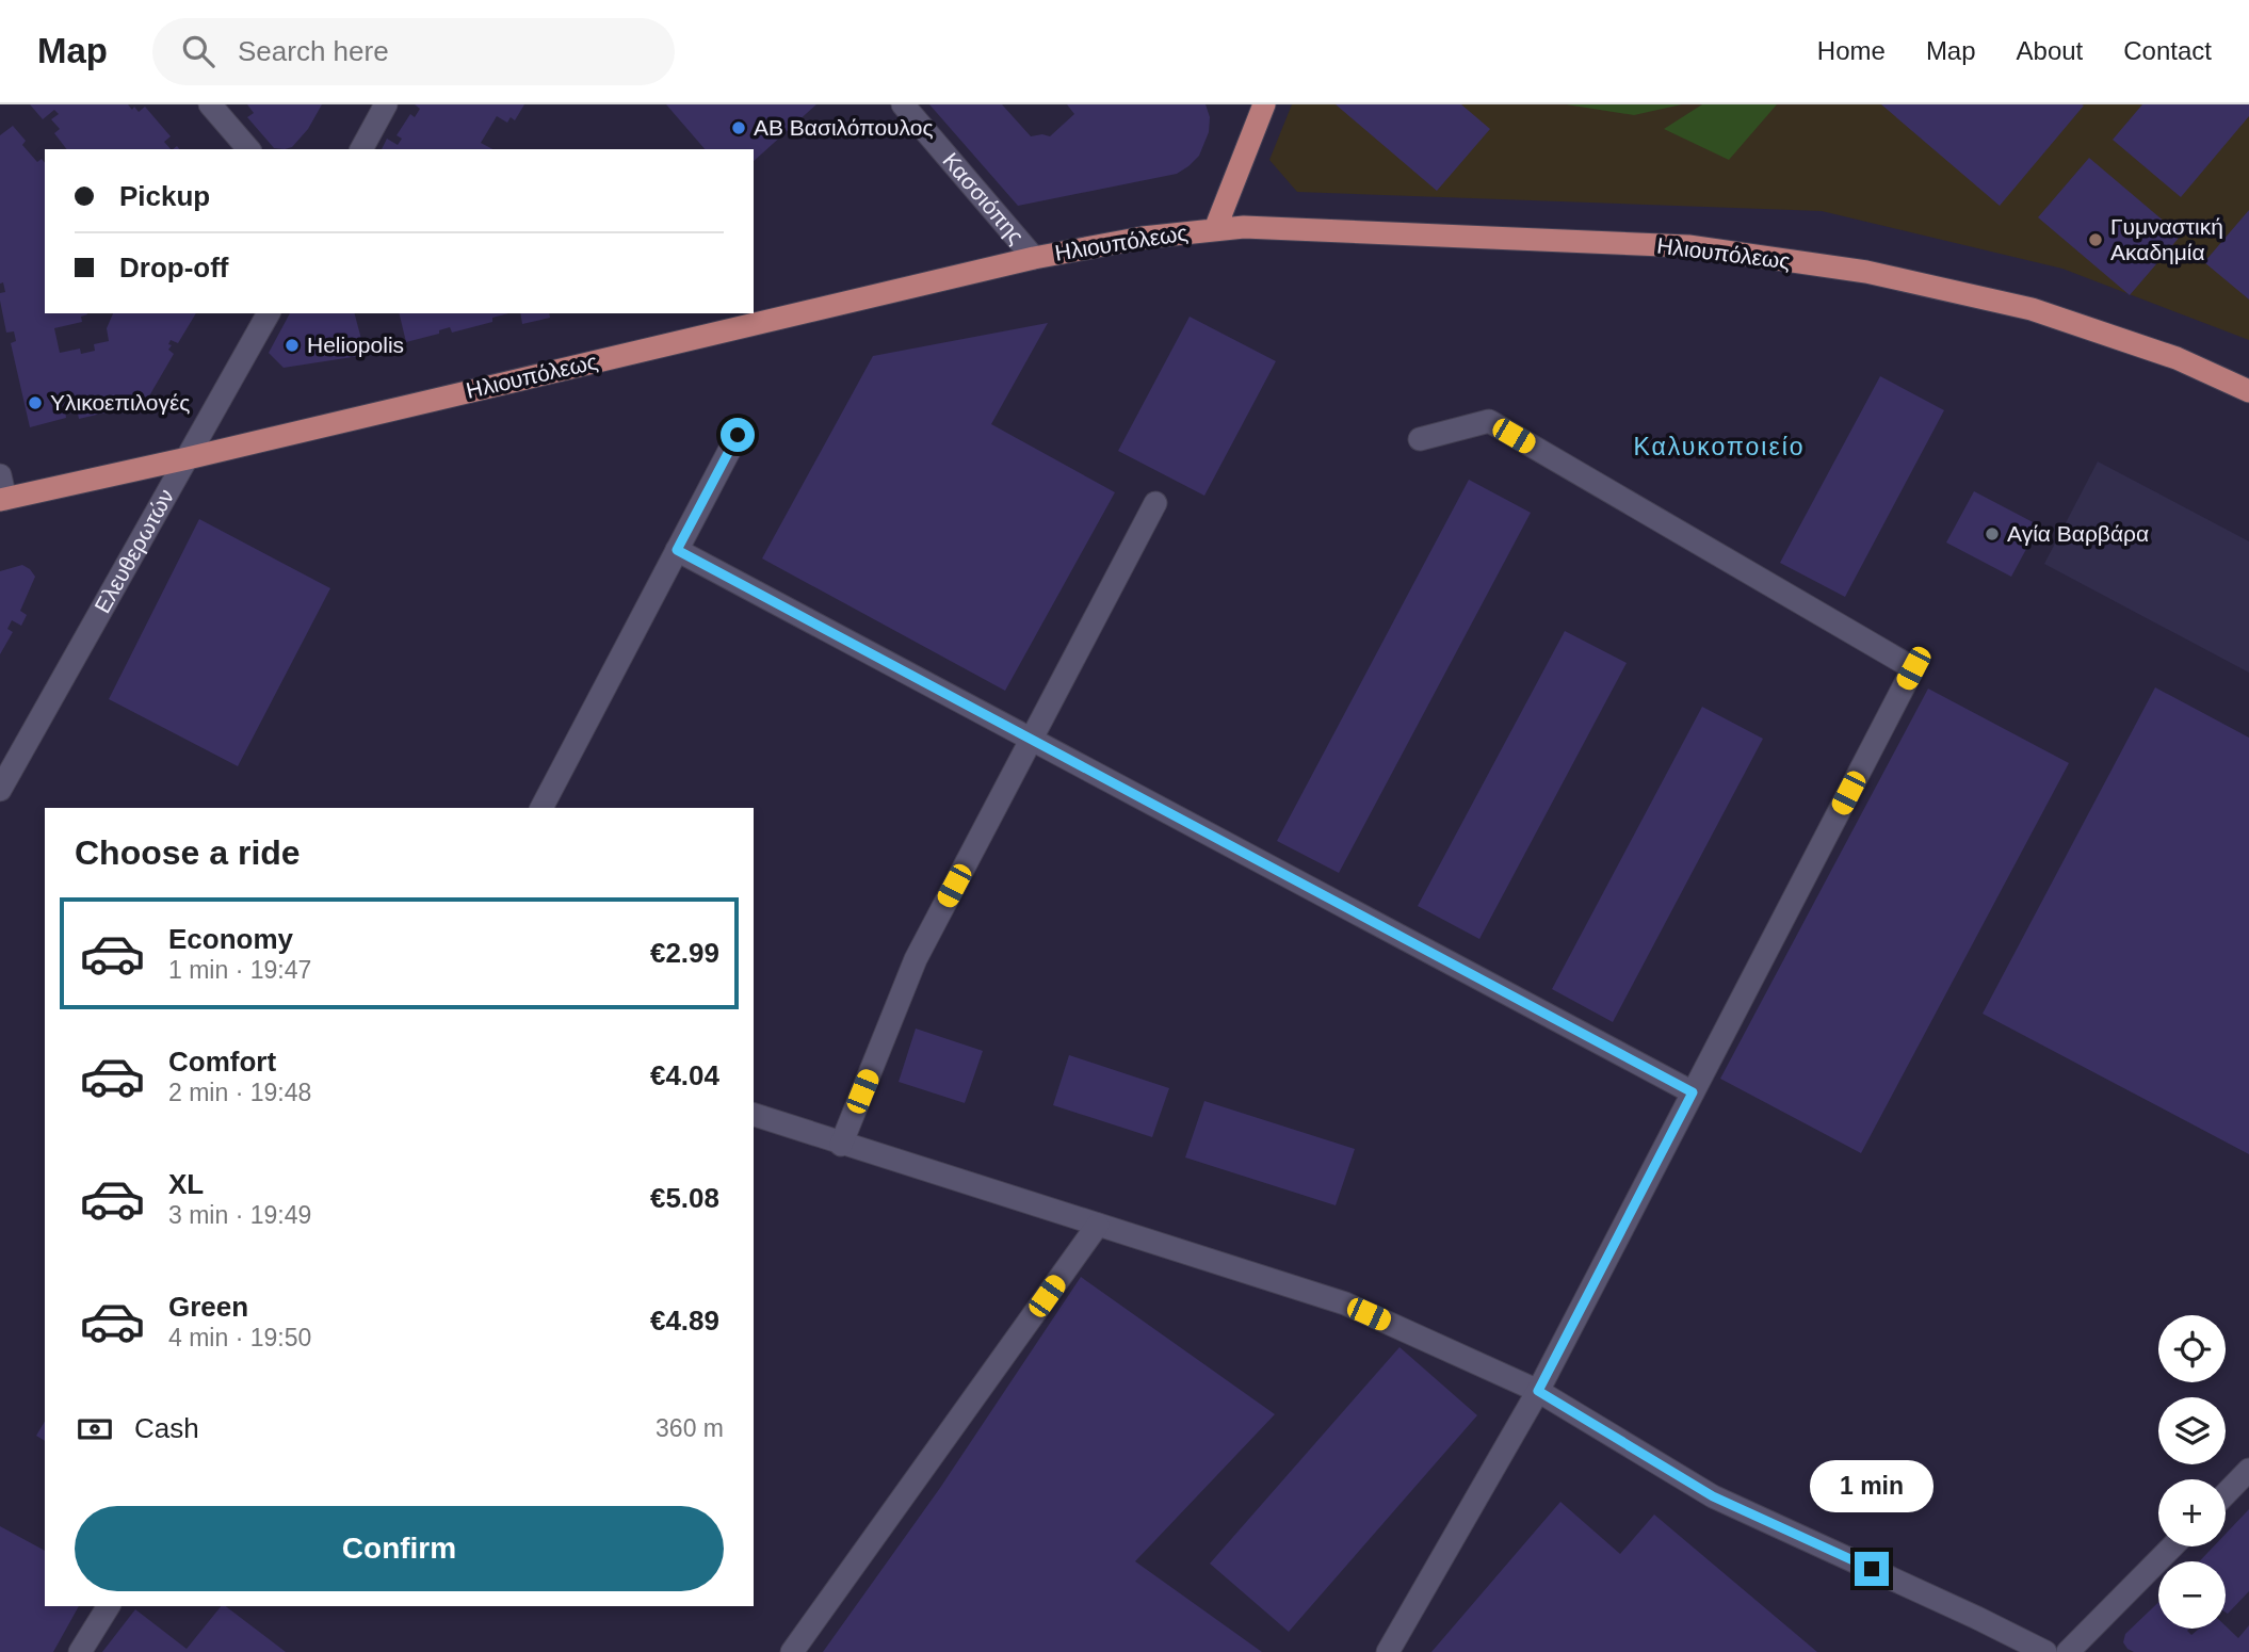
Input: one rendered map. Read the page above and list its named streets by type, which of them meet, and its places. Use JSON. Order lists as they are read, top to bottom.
{
  "streets": {
    "main road": ["Ηλιουπόλεως"],
    "street": ["Κασσιόπης", "Ελευθερωτών"]
  },
  "crossings": [
    ["Κασσιόπης", "Ηλιουπόλεως"],
    ["Ηλιουπόλεως", "Ελευθερωτών"]
  ],
  "districts": ["Καλυκοποιείο"],
  "places": [
    "ΑΒ Βασιλόπουλος",
    "Γυμναστική Ακαδημία",
    "Heliopolis",
    "Υλικοεπιλογές",
    "Αγία Βαρβάρα"
  ],
  "page": {
    "header": "Map",
    "search": "Search here",
    "nav": [
      "Home",
      "Map",
      "About",
      "Contact"
    ],
    "banner": ["Pickup", "Drop-off"],
    "heading": "Choose a ride",
    "list": [
      {
        "name": "Economy",
        "note": "1 min · 19:47",
        "value": "€2.99"
      },
      {
        "name": "Comfort",
        "note": "2 min · 19:48",
        "value": "€4.04"
      },
      {
        "name": "XL",
        "note": "3 min · 19:49",
        "value": "€5.08"
      },
      {
        "name": "Green",
        "note": "4 min · 19:50",
        "value": "€4.89"
      }
    ],
    "map_buttons": ["+", "−"],
    "pay": ["Cash", "360 m"],
    "bubble": "1 min",
    "buttons": "Confirm"
  }
}
